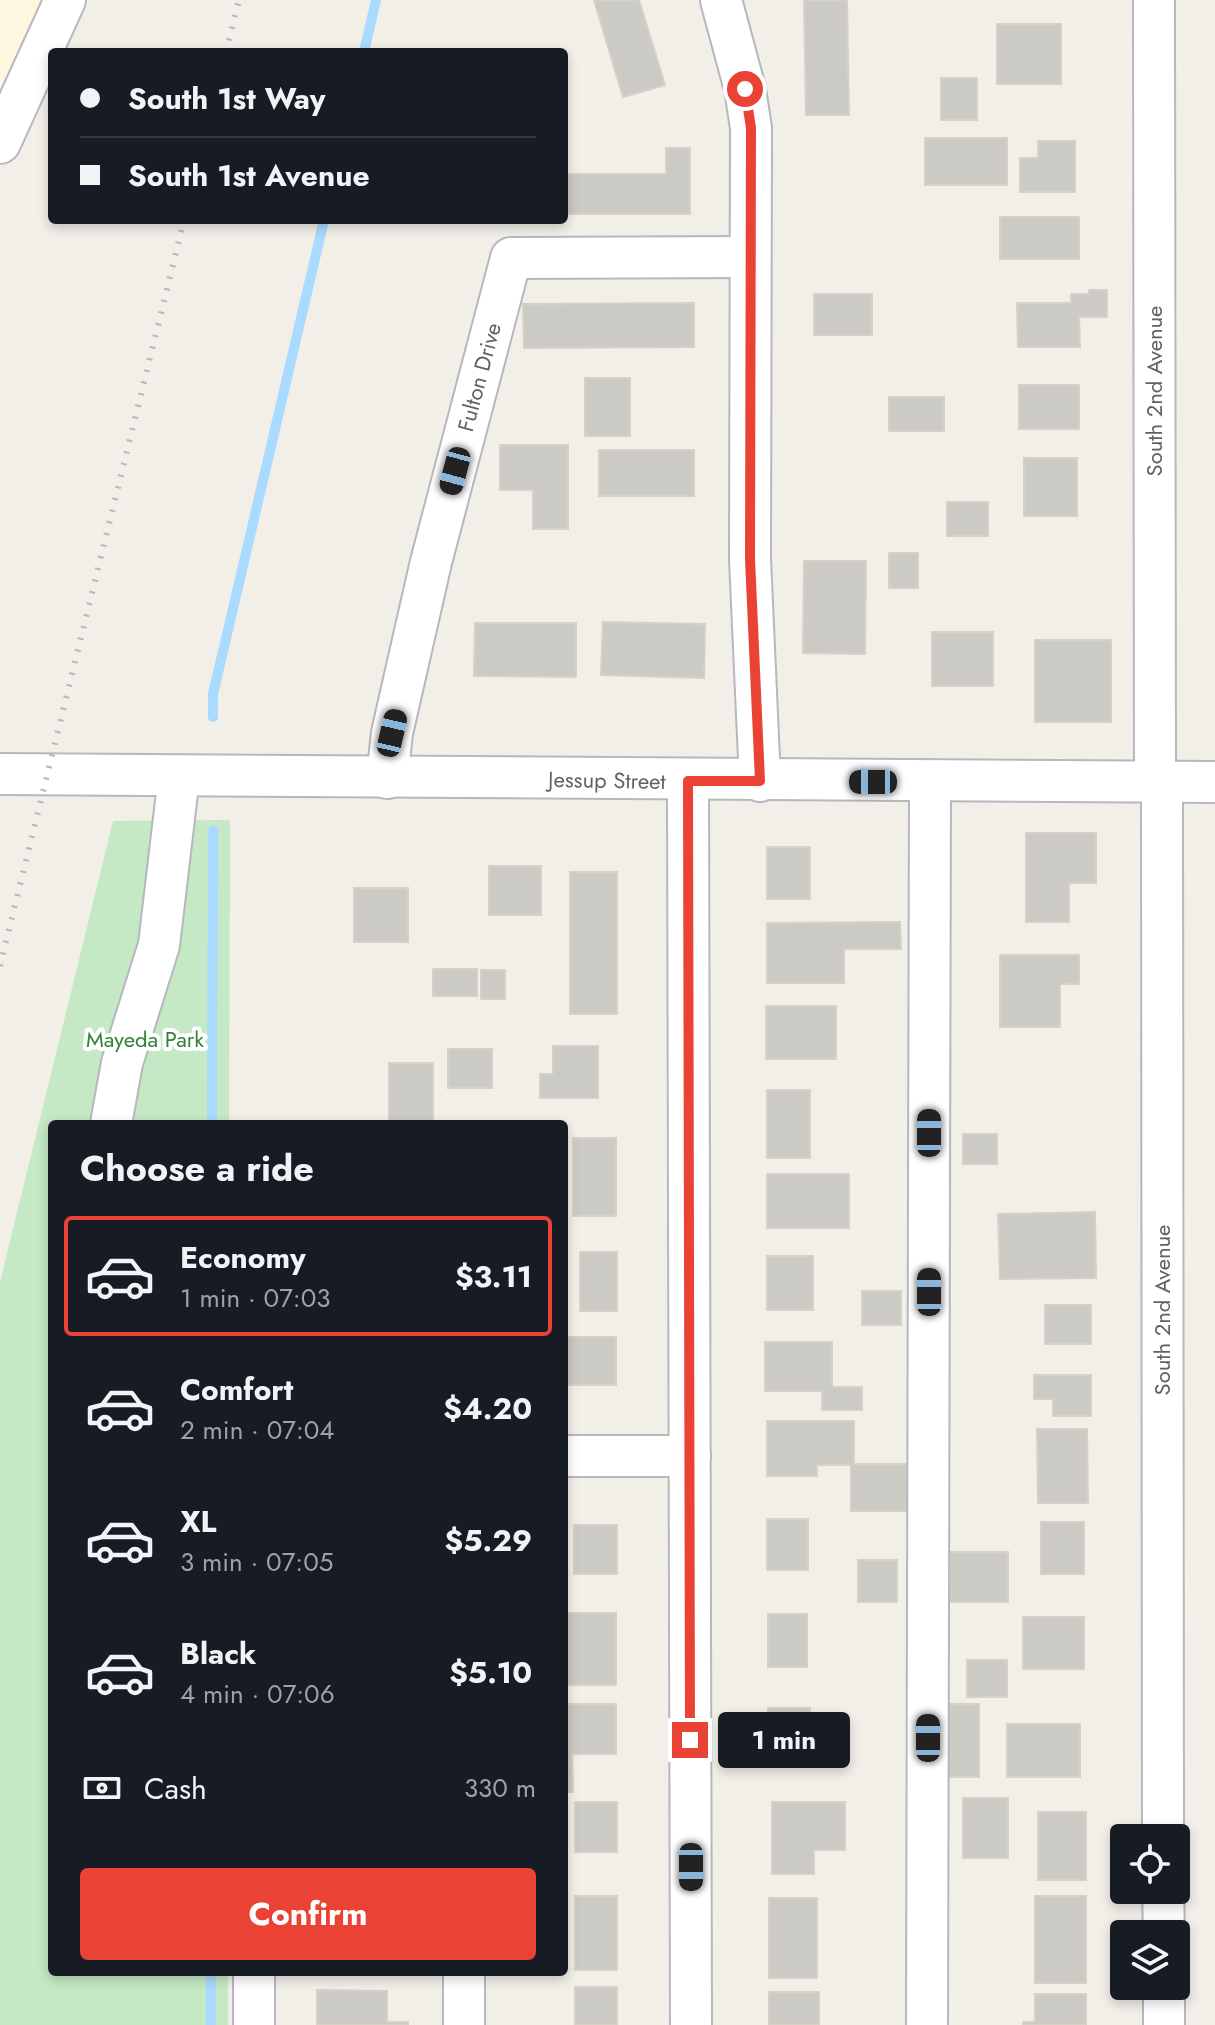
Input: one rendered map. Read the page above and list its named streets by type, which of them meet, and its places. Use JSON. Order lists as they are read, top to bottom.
{
  "streets": {
    "street": ["Fulton Drive", "South 2nd Avenue", "Jessup Street"]
  },
  "crossings": [
    ["Fulton Drive", "Jessup Street"],
    ["South 2nd Avenue", "Jessup Street"]
  ],
  "parks": ["Mayeda Park"],
  "page": {
    "banner": ["South 1st Way", "South 1st Avenue"],
    "heading": "Choose a ride",
    "list": [
      {
        "name": "Economy",
        "note": "1 min · 07:03",
        "value": "$3.11"
      },
      {
        "name": "Comfort",
        "note": "2 min · 07:04",
        "value": "$4.20"
      },
      {
        "name": "XL",
        "note": "3 min · 07:05",
        "value": "$5.29"
      },
      {
        "name": "Black",
        "note": "4 min · 07:06",
        "value": "$5.10"
      }
    ],
    "bubble": "1 min",
    "pay": ["Cash", "330 m"],
    "buttons": "Confirm"
  }
}
